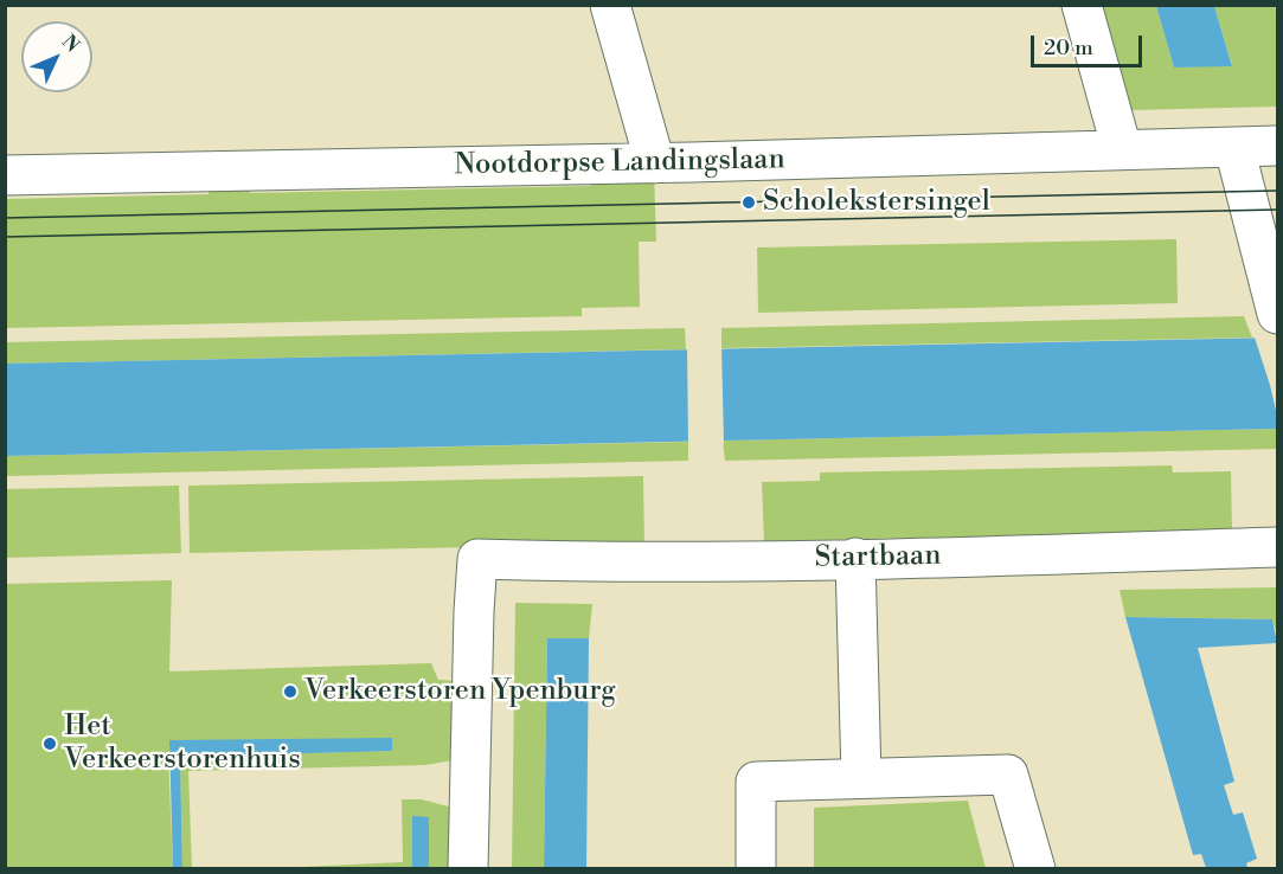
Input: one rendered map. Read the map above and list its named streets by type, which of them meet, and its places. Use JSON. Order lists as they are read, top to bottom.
{
  "streets": {
    "street": ["Nootdorpse Landingslaan", "Startbaan"]
  },
  "places": ["Scholekstersingel", "Verkeerstoren Ypenburg", "Het Verkeerstorenhuis"],
  "scale_bar": "20 m",
  "north": "top right"
}
